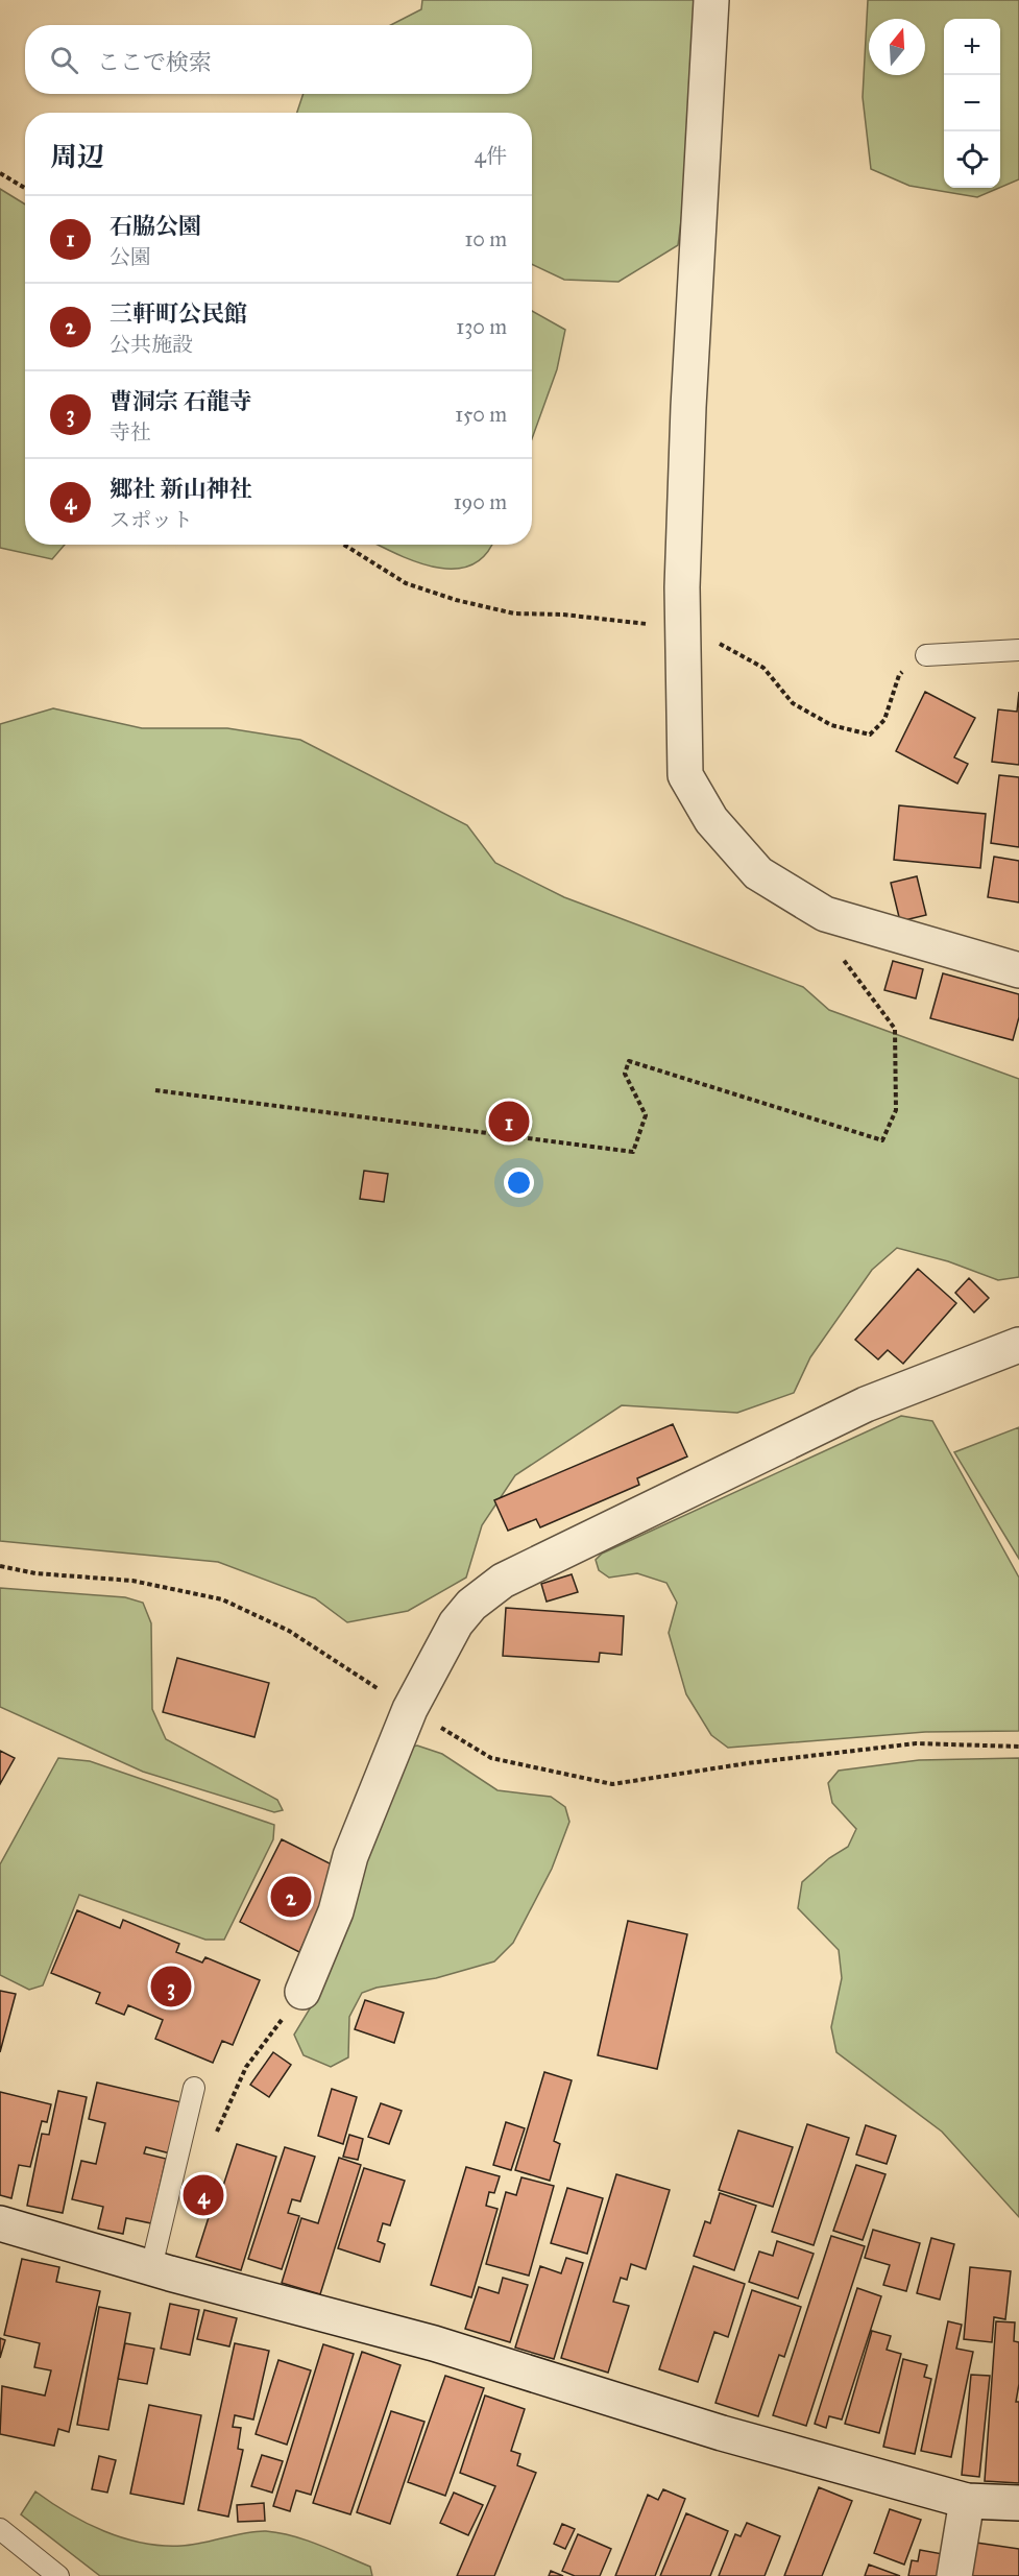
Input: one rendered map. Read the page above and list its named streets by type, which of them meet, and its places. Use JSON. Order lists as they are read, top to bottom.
{
  "north": "top",
  "page": {
    "map_buttons": ["+", "−"],
    "search": "ここで検索",
    "heading": ["周辺", "4件"],
    "list": [
      {
        "mark": "1",
        "name": "石脇公園",
        "note": "公園",
        "value": "10 m"
      },
      {
        "mark": "2",
        "name": "三軒町公民館",
        "note": "公共施設",
        "value": "130 m"
      },
      {
        "mark": "3",
        "name": "曹洞宗 石龍寺",
        "note": "寺社",
        "value": "150 m"
      },
      {
        "mark": "4",
        "name": "郷社 新山神社",
        "note": "スポット",
        "value": "190 m"
      }
    ],
    "pins": [
      "1",
      "2",
      "3",
      "4"
    ]
  }
}
